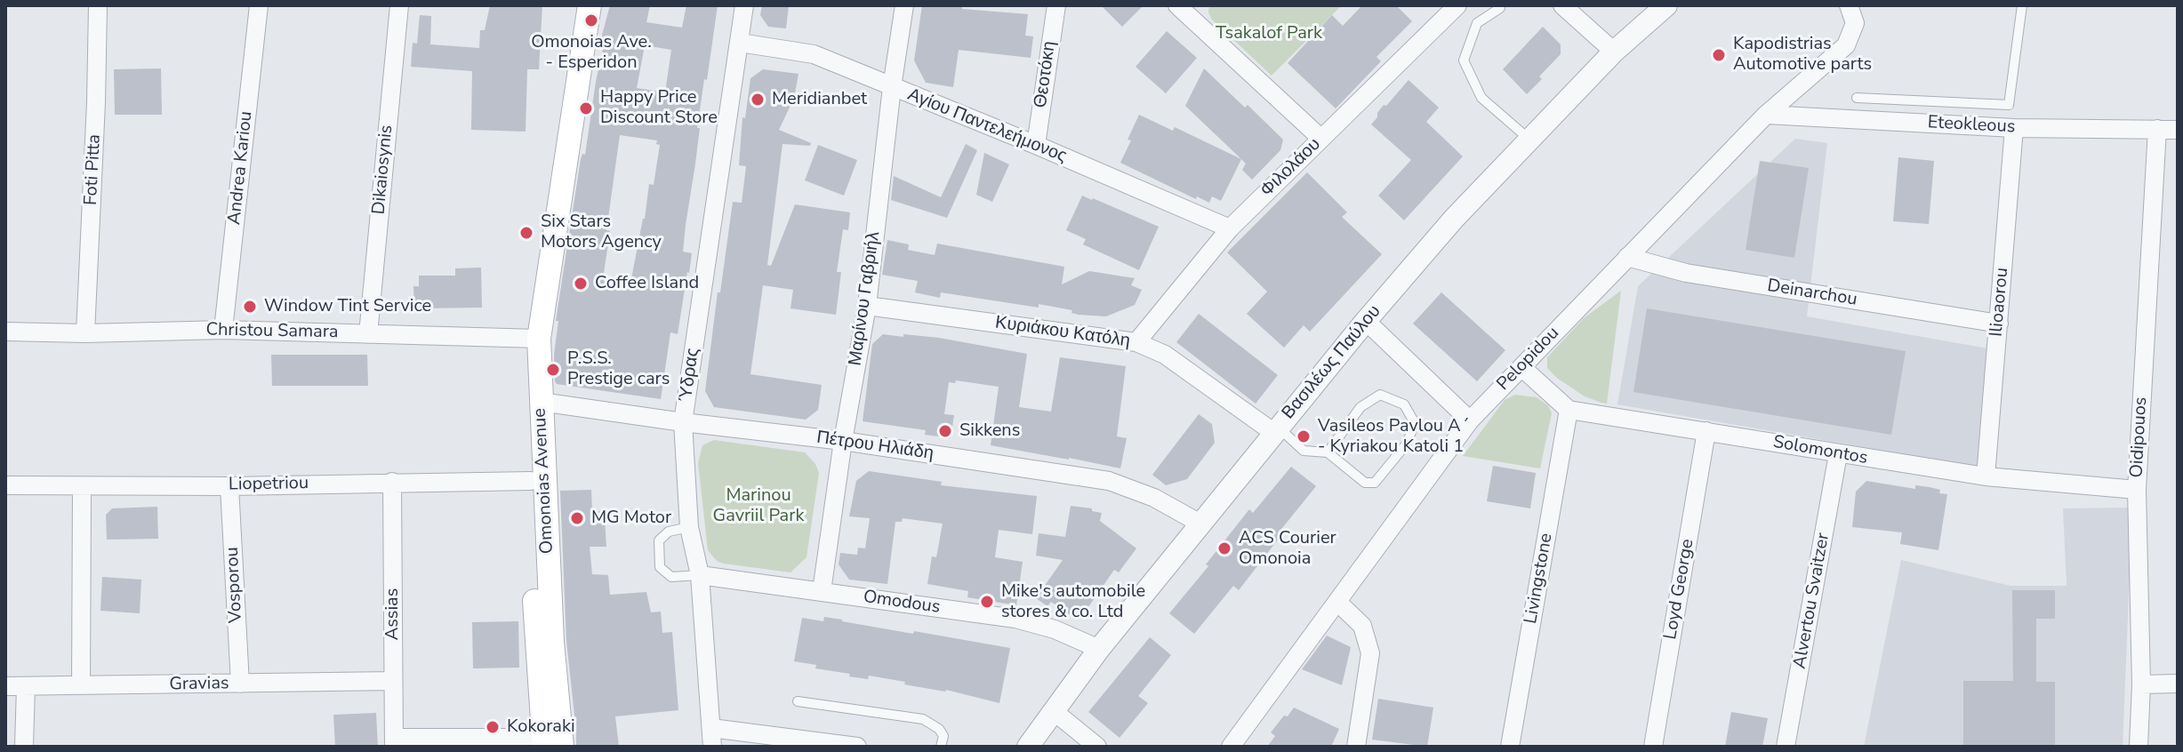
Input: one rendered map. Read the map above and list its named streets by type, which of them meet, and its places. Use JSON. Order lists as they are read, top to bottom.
{
  "streets": {
    "main road": ["Omonoias Avenue"],
    "street": [
      "Θεοτόκη",
      "Eteokleous",
      "Αγίου Παντελεήμονος",
      "Andrea Kariou",
      "Φιλολάου",
      "Foti Pitta",
      "Dikaiosynis",
      "Deinarchou",
      "Μαρίνου Γαβριήλ",
      "Ilioaorou",
      "Christou Samara",
      "Κυριάκου Κατόλη",
      "Pelopidou",
      "Βασιλέως Παύλου",
      "Ύδρας",
      "Oidipouos",
      "Πέτρου Ηλιάδη",
      "Solomontos",
      "Liopetriou",
      "Livingstone",
      "Vosporou",
      "Loyd George",
      "Alvertou Svaitzer",
      "Omodous",
      "Assias",
      "Gravias"
    ]
  },
  "crossings": [
    ["Θεοτόκη", "Αγίου Παντελεήμονος"],
    ["Eteokleous", "Ilioaorou"],
    ["Eteokleous", "Pelopidou"],
    ["Eteokleous", "Oidipouos"],
    ["Αγίου Παντελεήμονος", "Φιλολάου"],
    ["Αγίου Παντελεήμονος", "Μαρίνου Γαβριήλ"],
    ["Αγίου Παντελεήμονος", "Ύδρας"],
    ["Andrea Kariou", "Christou Samara"],
    ["Φιλολάου", "Κυριάκου Κατόλη"],
    ["Foti Pitta", "Christou Samara"],
    ["Dikaiosynis", "Christou Samara"],
    ["Deinarchou", "Ilioaorou"],
    ["Deinarchou", "Pelopidou"],
    ["Μαρίνου Γαβριήλ", "Κυριάκου Κατόλη"],
    ["Μαρίνου Γαβριήλ", "Πέτρου Ηλιάδη"],
    ["Μαρίνου Γαβριήλ", "Omodous"],
    ["Ilioaorou", "Solomontos"],
    ["Christou Samara", "Omonoias Avenue"],
    ["Κυριάκου Κατόλη", "Βασιλέως Παύλου"],
    ["Βασιλέως Παύλου", "Πέτρου Ηλιάδη"],
    ["Βασιλέως Παύλου", "Omodous"],
    ["Ύδρας", "Πέτρου Ηλιάδη"],
    ["Ύδρας", "Omodous"],
    ["Oidipouos", "Solomontos"],
    ["Πέτρου Ηλιάδη", "Omonoias Avenue"],
    ["Solomontos", "Livingstone"],
    ["Solomontos", "Loyd George"],
    ["Solomontos", "Alvertou Svaitzer"],
    ["Omonoias Avenue", "Liopetriou"],
    ["Liopetriou", "Vosporou"],
    ["Liopetriou", "Assias"],
    ["Vosporou", "Gravias"],
    ["Assias", "Gravias"]
  ],
  "parks": ["Tsakalof Park", "Marinou Gavriil Park"],
  "places": [
    "Omonoias Ave. - Esperidon",
    "Kapodistrias Automotive parts",
    "Meridianbet",
    "Happy Price Discount Store",
    "Six Stars Motors Agency",
    "Coffee Island",
    "Window Tint Service",
    "P.S.S. Prestige cars",
    "Sikkens",
    "Vasileos Pavlou A´ - Kyriakou Katoli 1",
    "MG Motor",
    "ACS Courier Omonoia",
    "Mike's automobile stores & co. Ltd",
    "Kokoraki"
  ]
}
